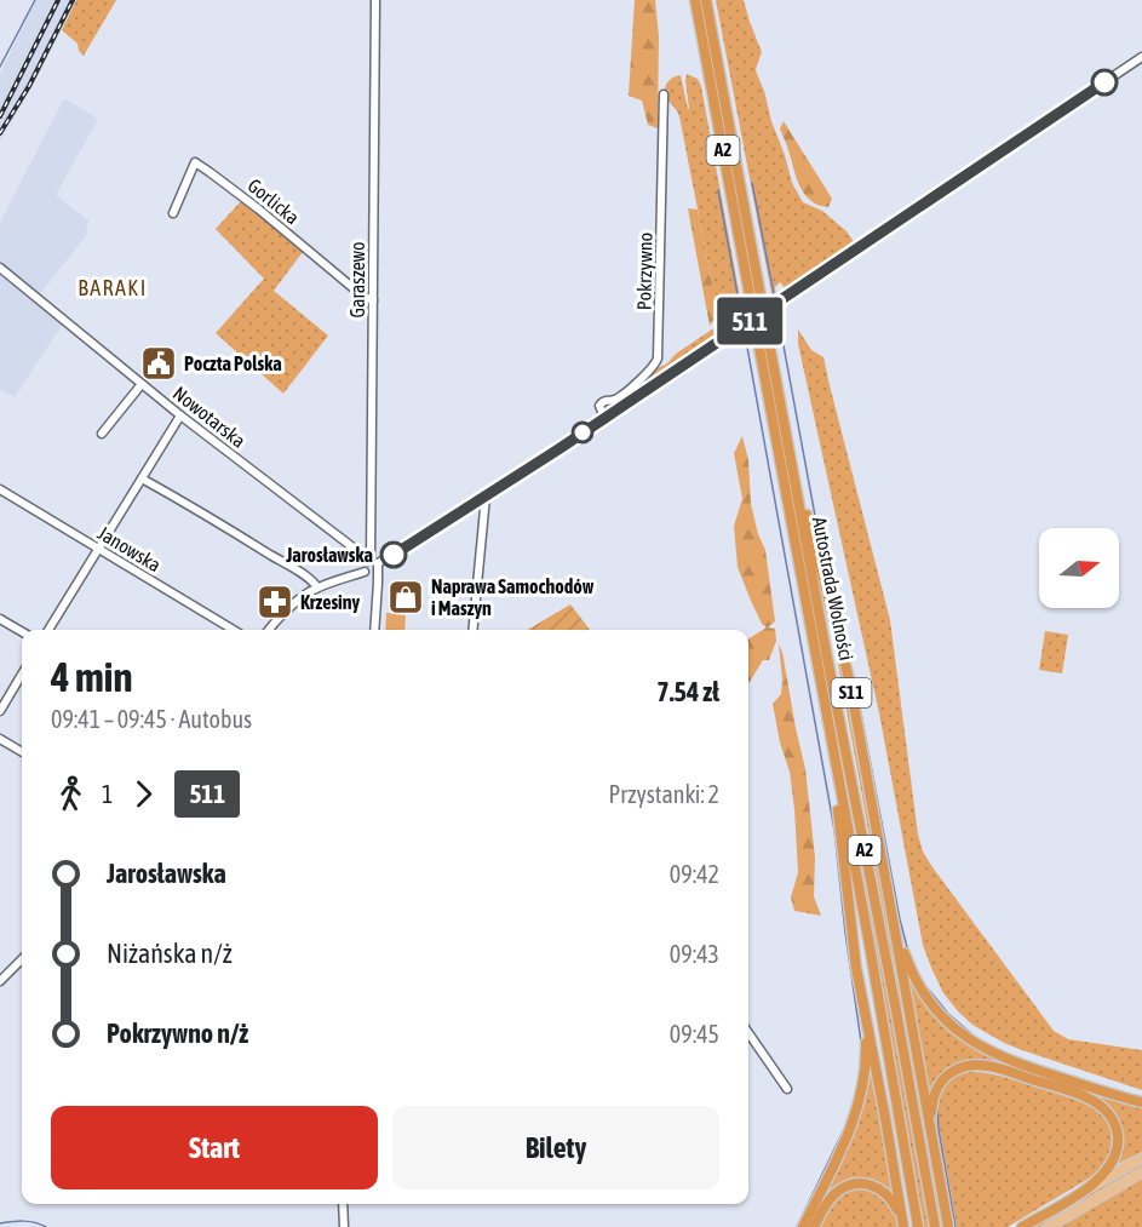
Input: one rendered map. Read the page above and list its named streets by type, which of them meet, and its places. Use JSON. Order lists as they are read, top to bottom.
{
  "streets": {
    "highway": ["A2", "Autostrada Wolności", "S11"],
    "street": [
      "Gorlicka",
      "Pokrzywno",
      "Garaszewo",
      "Nowotarska",
      "Janowska"
    ]
  },
  "crossings": [
    ["Gorlicka", "Garaszewo"],
    ["Pokrzywno", "Garaszewo"],
    ["Pokrzywno", "Nowotarska"],
    ["Garaszewo", "Nowotarska"],
    ["Autostrada Wolności", "S11"]
  ],
  "districts": ["BARAKI"],
  "places": {
    "public building": ["Poczta Polska"],
    "other": ["Jarosławska"],
    "shop": ["Naprawa Samochodów i Maszyn"],
    "pharmacy": ["Krzesiny"]
  },
  "lines": ["bus line 511"],
  "north": "right",
  "page": {
    "on_map": "511",
    "heading": ["4 min", "09:41 – 09:45 · Autobus", "7.54 zł"],
    "legs": ["1", "511", "Przystanki: 2"],
    "list": [
      {
        "name": "Jarosławska",
        "value": "09:42"
      },
      {
        "name": "Niżańska n/ż",
        "value": "09:43"
      },
      {
        "name": "Pokrzywno n/ż",
        "value": "09:45"
      }
    ],
    "buttons": ["Start", "Bilety"]
  }
}
